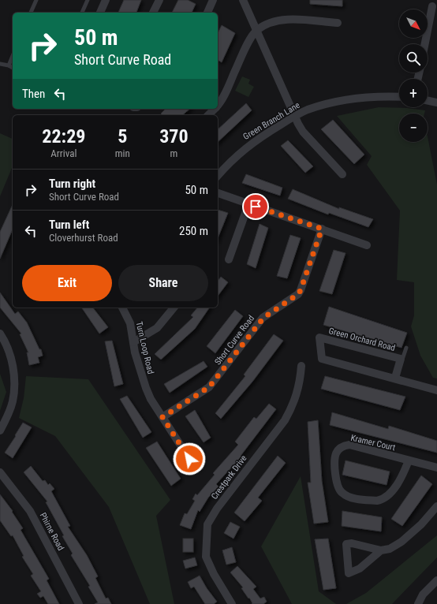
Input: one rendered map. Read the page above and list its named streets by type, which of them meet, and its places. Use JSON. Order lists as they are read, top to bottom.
{
  "streets": {
    "street": [
      "Green Branch Lane",
      "Green Orchard Road",
      "Short Curve Road",
      "Turn Loop Road",
      "Kramer Court",
      "Crestpark Drive",
      "Phirne Road"
    ]
  },
  "crossings": [
    ["Short Curve Road", "Turn Loop Road"]
  ],
  "north": "bottom right",
  "page": {
    "map_buttons": ["+", "−"],
    "turn": ["50 m", "Short Curve Road"],
    "then": "Then",
    "eta": [
      "22:29",
      "Arrival",
      "5",
      "min",
      "370",
      "m"
    ],
    "list": [
      {
        "name": "Turn right",
        "note": "Short Curve Road",
        "value": "50 m"
      },
      {
        "name": "Turn left",
        "note": "Cloverhurst Road",
        "value": "250 m"
      }
    ],
    "buttons": ["Exit", "Share"]
  }
}
